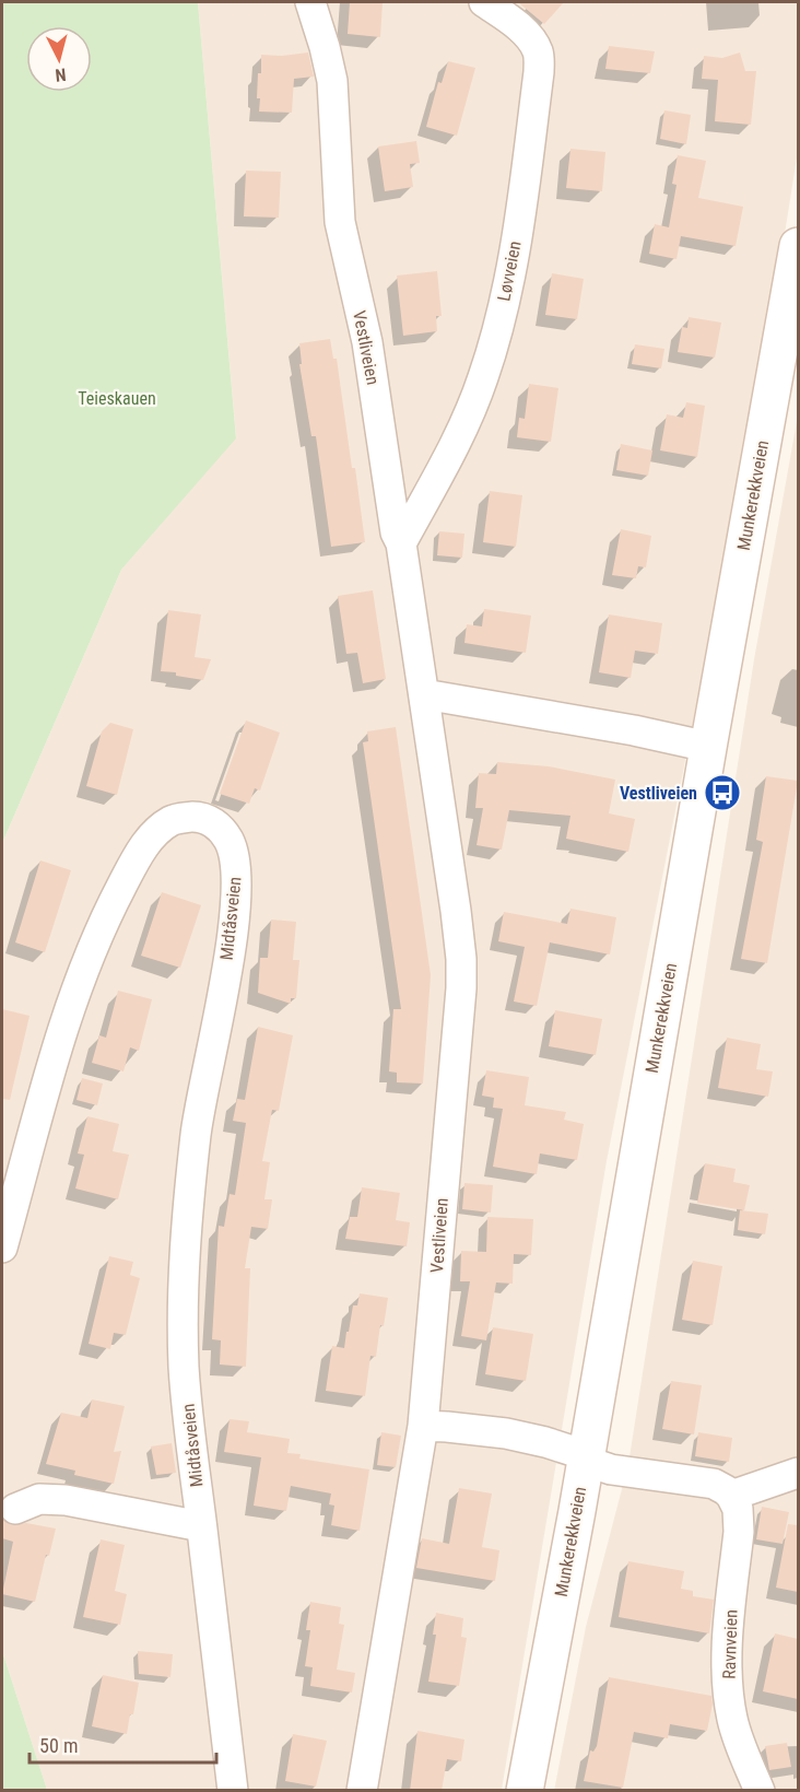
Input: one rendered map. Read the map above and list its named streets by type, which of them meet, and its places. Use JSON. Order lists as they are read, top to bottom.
{
  "streets": {
    "main road": ["Munkerekkveien"],
    "street": [
      "Løvveien",
      "Vestliveien",
      "Midtåsveien",
      "Ravnveien"
    ]
  },
  "crossings": [
    ["Løvveien", "Vestliveien"]
  ],
  "parks": ["Teieskauen"],
  "places": {
    "bus stop": ["Vestliveien"]
  },
  "scale_bar": "50 m",
  "north": "bottom"
}
